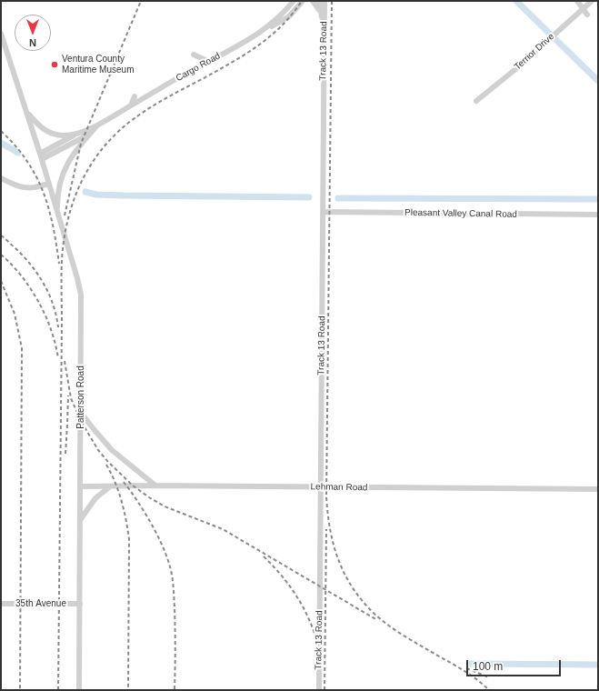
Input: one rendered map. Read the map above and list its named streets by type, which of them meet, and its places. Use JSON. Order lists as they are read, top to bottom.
{
  "streets": {
    "street": [
      "Track 13 Road",
      "Terrior Drive",
      "Cargo Road",
      "Pleasant Valley Canal Road",
      "Patterson Road",
      "Lehman Road",
      "35th Avenue"
    ]
  },
  "crossings": [
    ["Track 13 Road", "Pleasant Valley Canal Road"],
    ["Track 13 Road", "Lehman Road"],
    ["Cargo Road", "Patterson Road"],
    ["Patterson Road", "Lehman Road"],
    ["Patterson Road", "35th Avenue"]
  ],
  "places": ["Ventura County Maritime Museum"],
  "scale_bar": "100 m",
  "north": "bottom"
}
